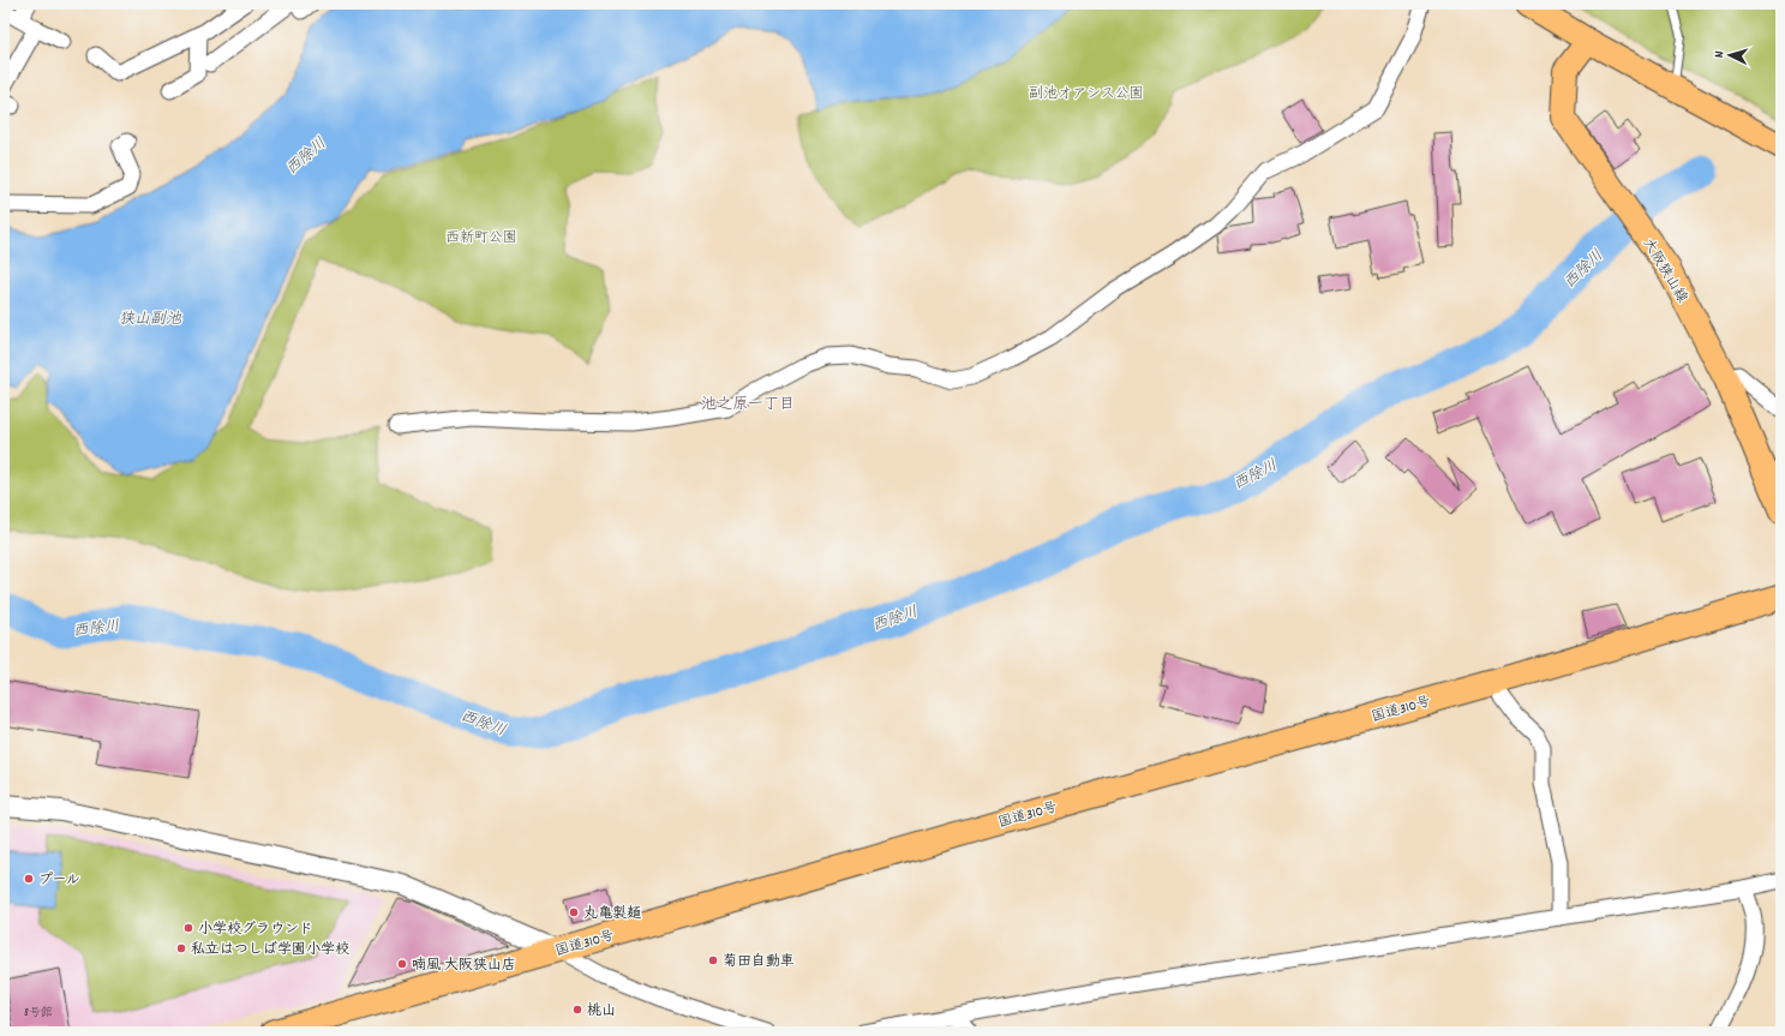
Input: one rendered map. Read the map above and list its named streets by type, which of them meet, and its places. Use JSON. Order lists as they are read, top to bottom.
{
  "streets": {
    "highway": ["国道310号"],
    "main road": ["大阪狭山線"]
  },
  "districts": ["池之原一丁目"],
  "water": ["西除川", "狭山副池"],
  "parks": ["副池オアシス公園", "西新町公園"],
  "places": [
    "プール",
    "丸亀製麺",
    "小学校グラウンド",
    "私立はつしば学園小学校",
    "菊田自動車",
    "喃風 大阪狭山店",
    "桃山"
  ],
  "house_numbers": ["8号館"],
  "north": "left"
}
